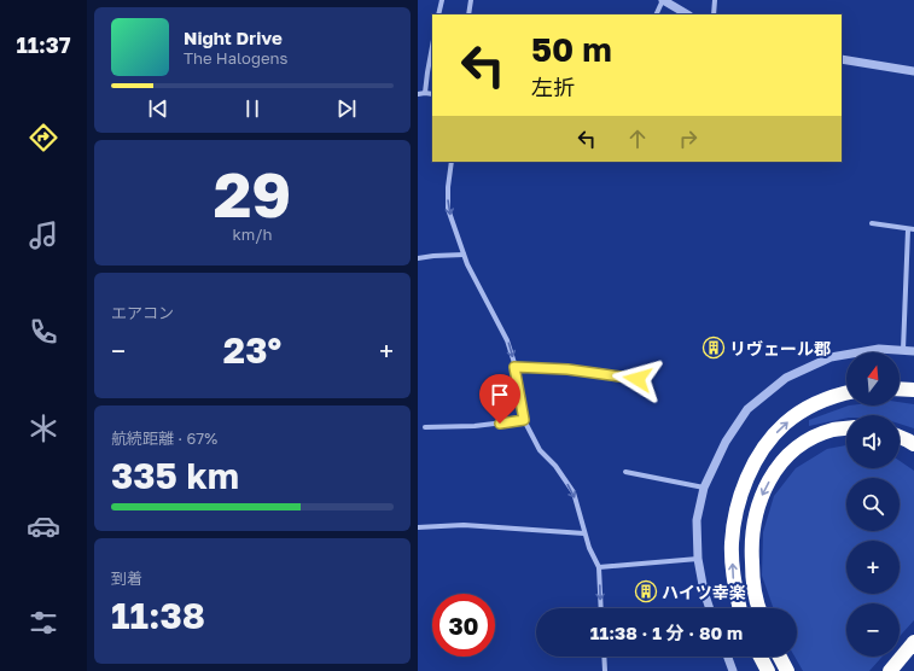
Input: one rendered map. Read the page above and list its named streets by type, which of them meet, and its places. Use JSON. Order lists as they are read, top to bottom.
{
  "places": {
    "building": ["リヴェール郡", "ハイツ幸楽"]
  },
  "north": "top",
  "page": {
    "tabs": "11:37",
    "turn": ["50 m", "左折"],
    "song": ["Night Drive", "The Halogens"],
    "tile": [
      ["29", "km/h"],
      "エアコン",
      ["航続距離 · 67%", "335 km"],
      ["到着", "11:38"]
    ],
    "heat": ["−", "23°", "+"],
    "map_buttons": ["+", "−"],
    "limit": "30",
    "trip": "11:38 · 1 分 · 80 m"
  }
}
